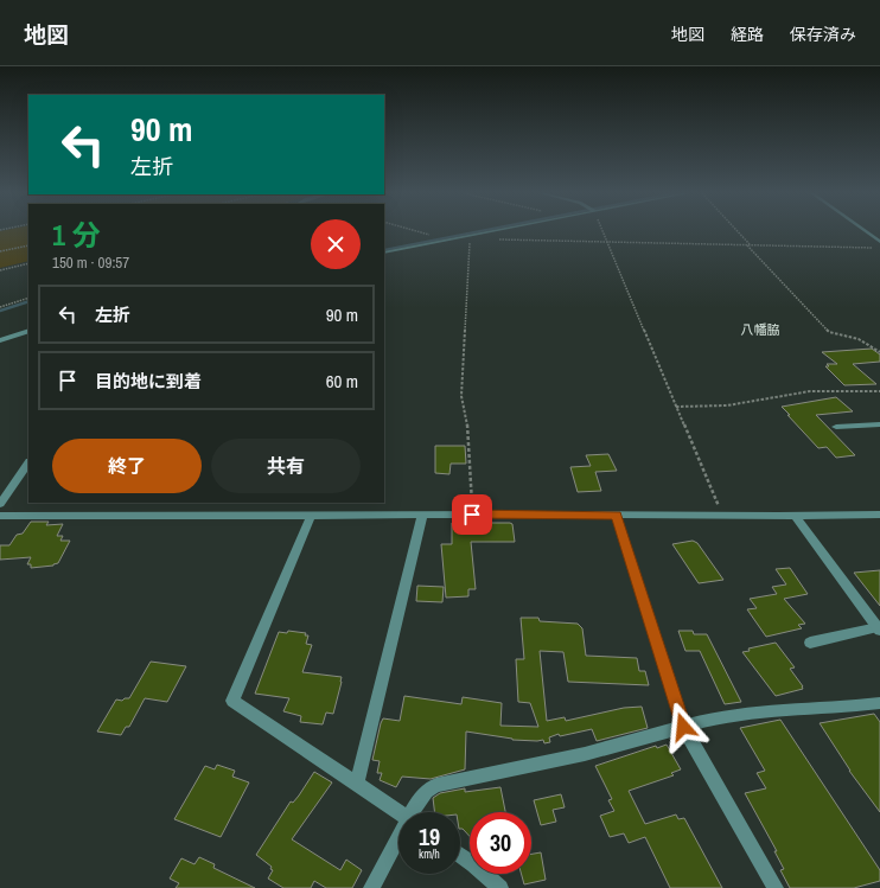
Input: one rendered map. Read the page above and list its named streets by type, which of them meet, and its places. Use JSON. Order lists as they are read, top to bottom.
{
  "districts": ["八幡脇"],
  "page": {
    "header": "地図",
    "nav": ["地図", "経路", "保存済み"],
    "turn": ["90 m", "左折"],
    "heading": ["1 分", "150 m · 09:57"],
    "list": [
      {
        "name": "左折",
        "value": "90 m"
      },
      {
        "name": "目的地に到着",
        "value": "60 m"
      }
    ],
    "buttons": ["終了", "共有"],
    "speed": "19 km/h",
    "limit": "30"
  }
}
